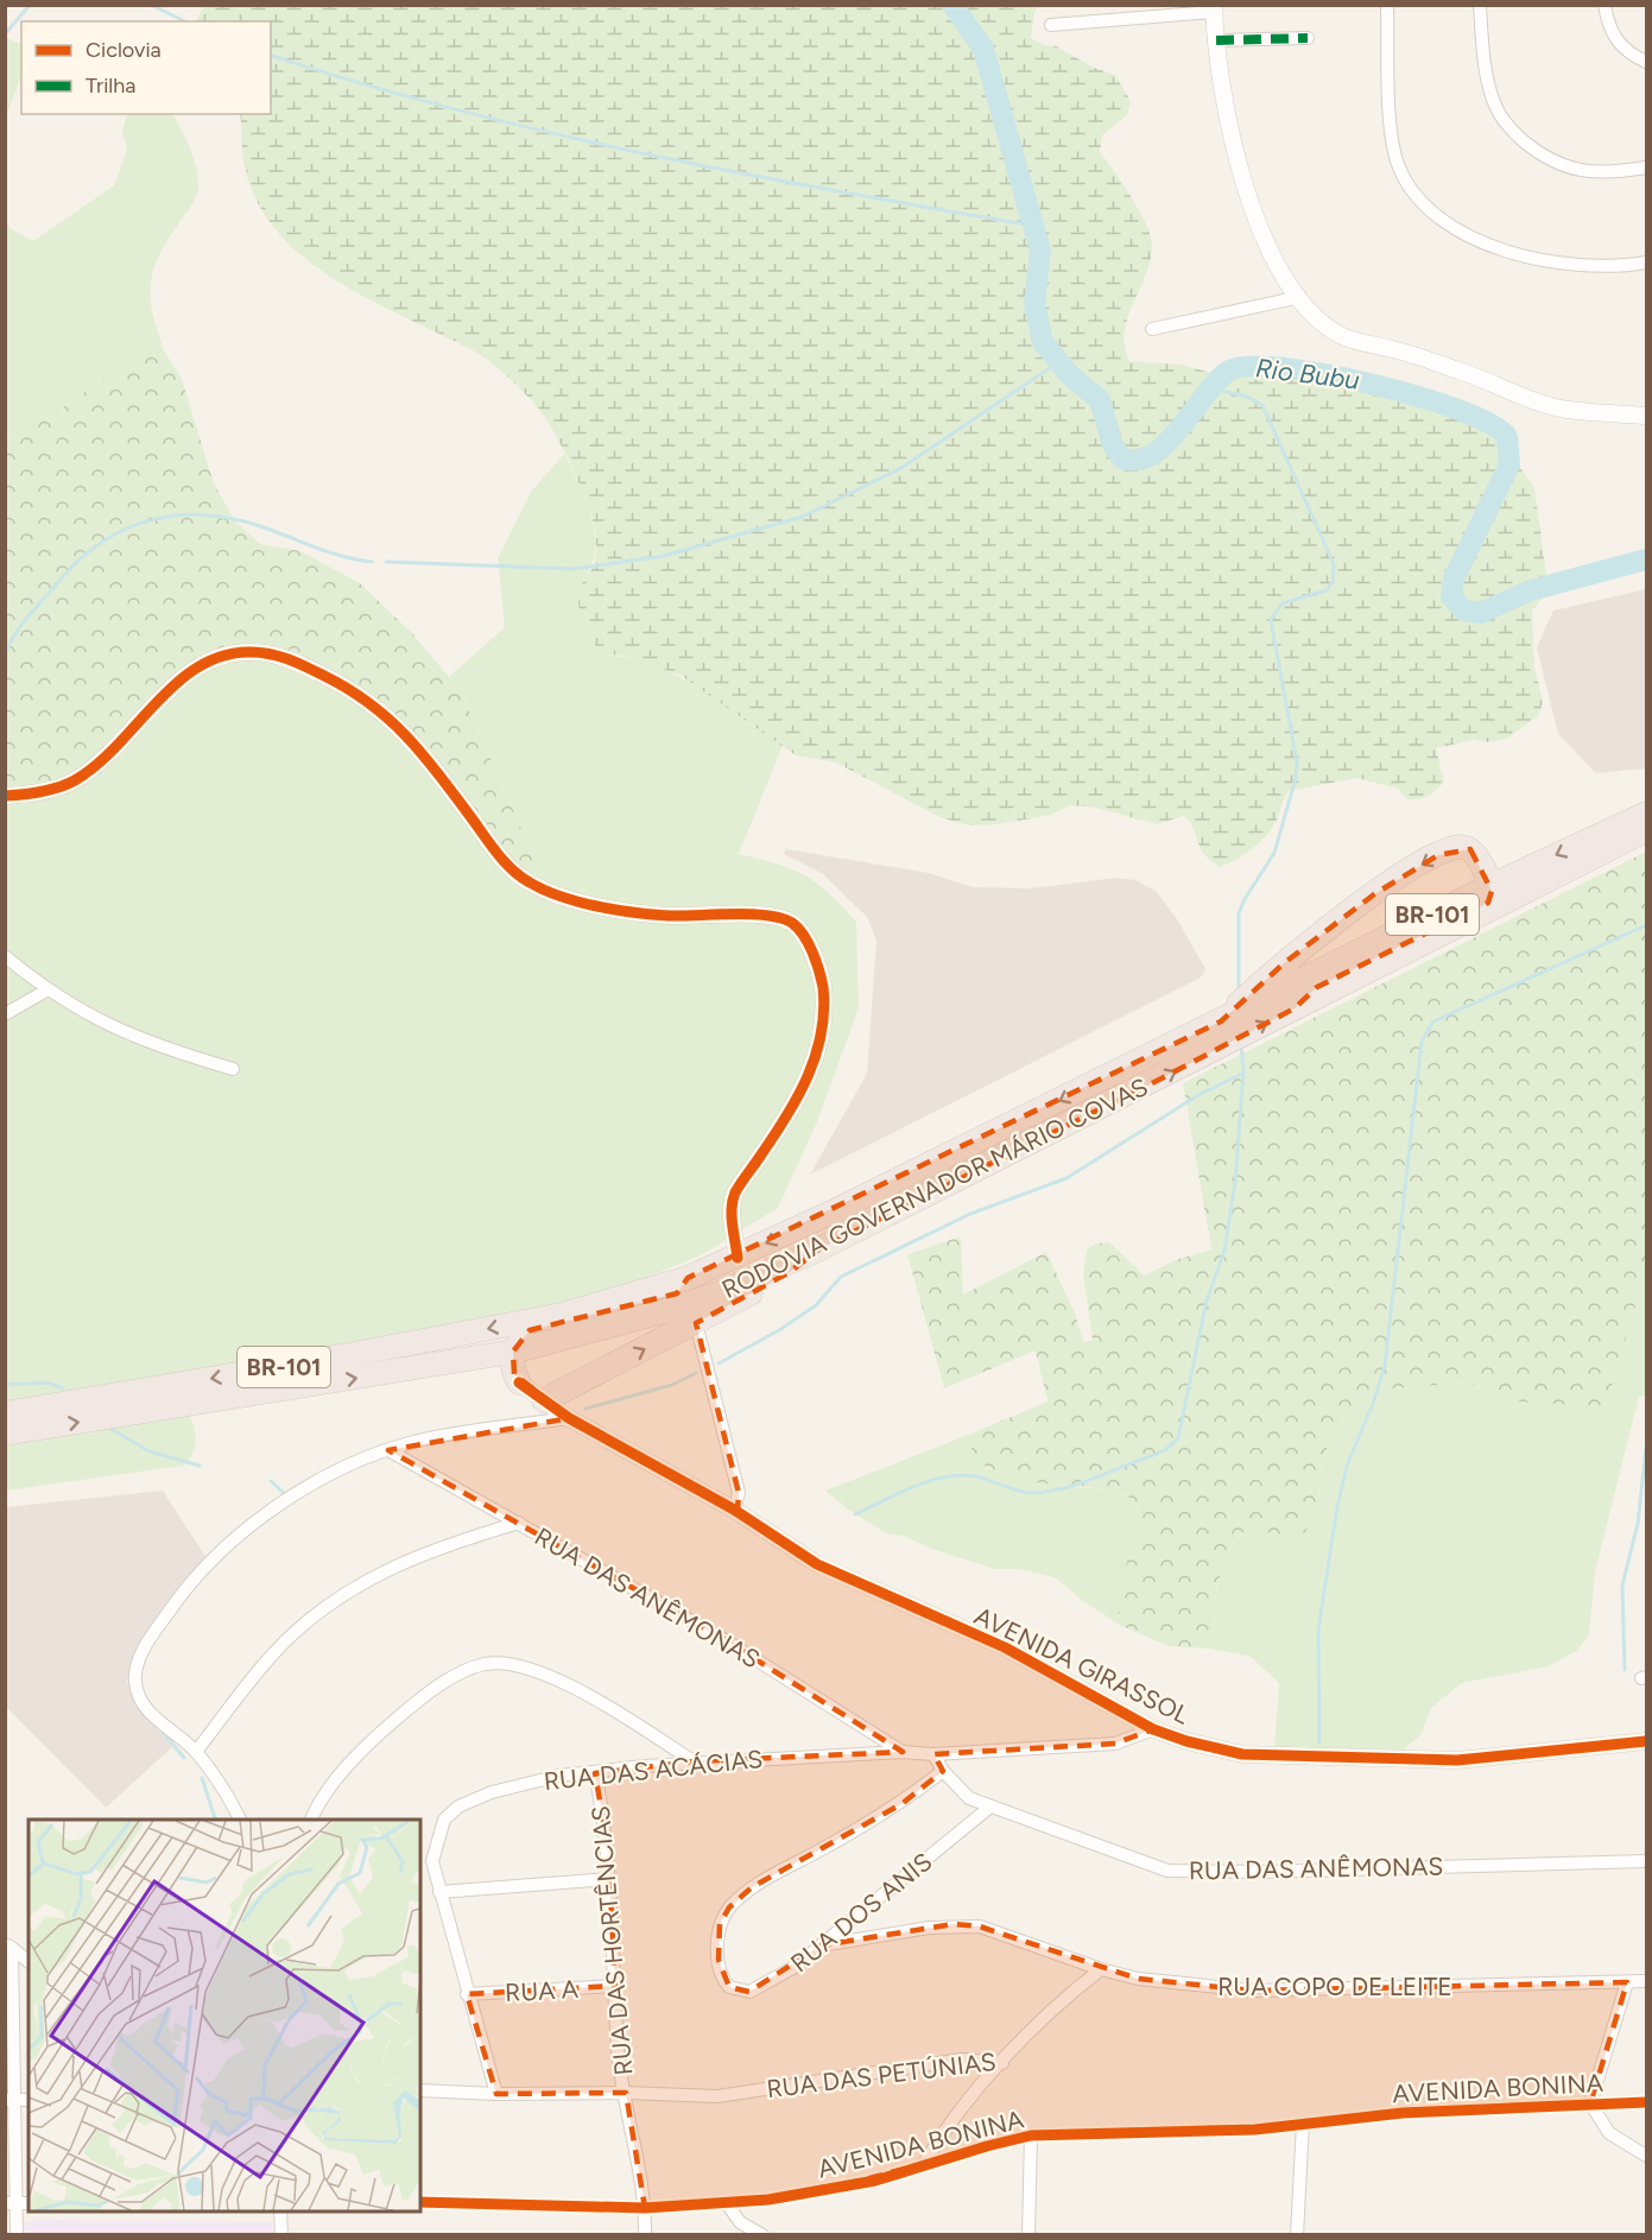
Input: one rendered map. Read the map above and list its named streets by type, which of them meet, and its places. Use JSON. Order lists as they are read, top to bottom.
{
  "streets": {
    "highway": ["BR-101", "RODOVIA GOVERNADOR MÁRIO COVAS"],
    "street": [
      "RUA DAS ANÊMONAS",
      "AVENIDA GIRASSOL",
      "RUA DAS ACÁCIAS",
      "RUA DOS ANIS",
      "RUA DAS HORTÊNCIAS",
      "RUA COPO DE LEITE",
      "RUA A",
      "RUA DAS PETÚNIAS",
      "AVENIDA BONINA"
    ]
  },
  "crossings": [
    ["RUA DAS ANÊMONAS", "RUA DAS ACÁCIAS"],
    ["RUA DAS ANÊMONAS", "RUA DOS ANIS"],
    ["AVENIDA GIRASSOL", "RUA DAS ACÁCIAS"],
    ["RUA DAS ACÁCIAS", "RUA DAS HORTÊNCIAS"],
    ["RUA DAS ACÁCIAS", "RUA A"],
    ["RUA DAS ACÁCIAS", "RUA DAS PETÚNIAS"],
    ["RUA DOS ANIS", "RUA COPO DE LEITE"],
    ["RUA DAS HORTÊNCIAS", "RUA A"],
    ["RUA DAS HORTÊNCIAS", "RUA DAS PETÚNIAS"],
    ["RUA DAS HORTÊNCIAS", "AVENIDA BONINA"],
    ["RUA COPO DE LEITE", "RUA DAS PETÚNIAS"]
  ],
  "water": ["Rio Bubu"],
  "legend": ["Ciclovia", "Trilha"]
}
